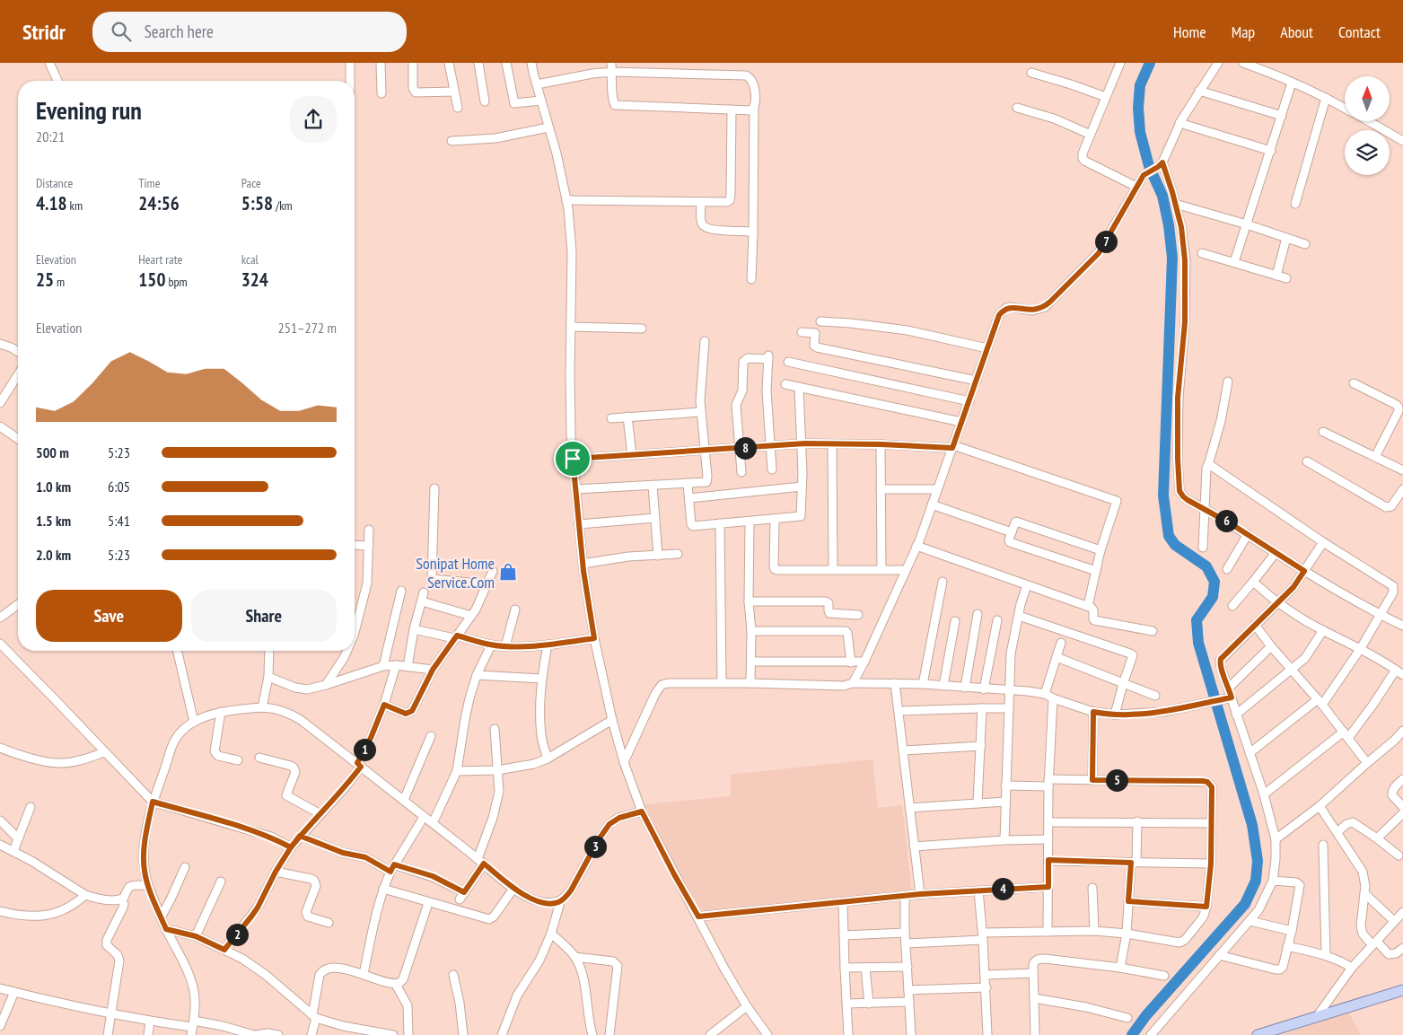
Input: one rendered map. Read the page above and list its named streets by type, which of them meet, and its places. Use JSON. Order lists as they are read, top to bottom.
{
  "places": {
    "shop": ["Sonipat Home Service.Com"]
  },
  "north": "top",
  "page": {
    "header": "Stridr",
    "search": "Search here",
    "nav": [
      "Home",
      "Map",
      "About",
      "Contact"
    ],
    "heading": ["Evening run", "20:21"],
    "stats": [
      ["Distance", "4.18 km"],
      ["Time", "24:56"],
      ["Pace", "5:58 /km"],
      ["Elevation", "25 m"],
      ["Heart rate", "150 bpm"],
      ["kcal", "324"]
    ],
    "pins": [
      "7",
      "8",
      "6",
      "1",
      "5",
      "3",
      "4",
      "2"
    ],
    "chart": ["Elevation", "251–272 m"],
    "list": [
      {
        "name": "500 m",
        "note": "5:23"
      },
      {
        "name": "1.0 km",
        "note": "6:05"
      },
      {
        "name": "1.5 km",
        "note": "5:41"
      },
      {
        "name": "2.0 km",
        "note": "5:23"
      }
    ],
    "buttons": ["Save", "Share"]
  }
}
